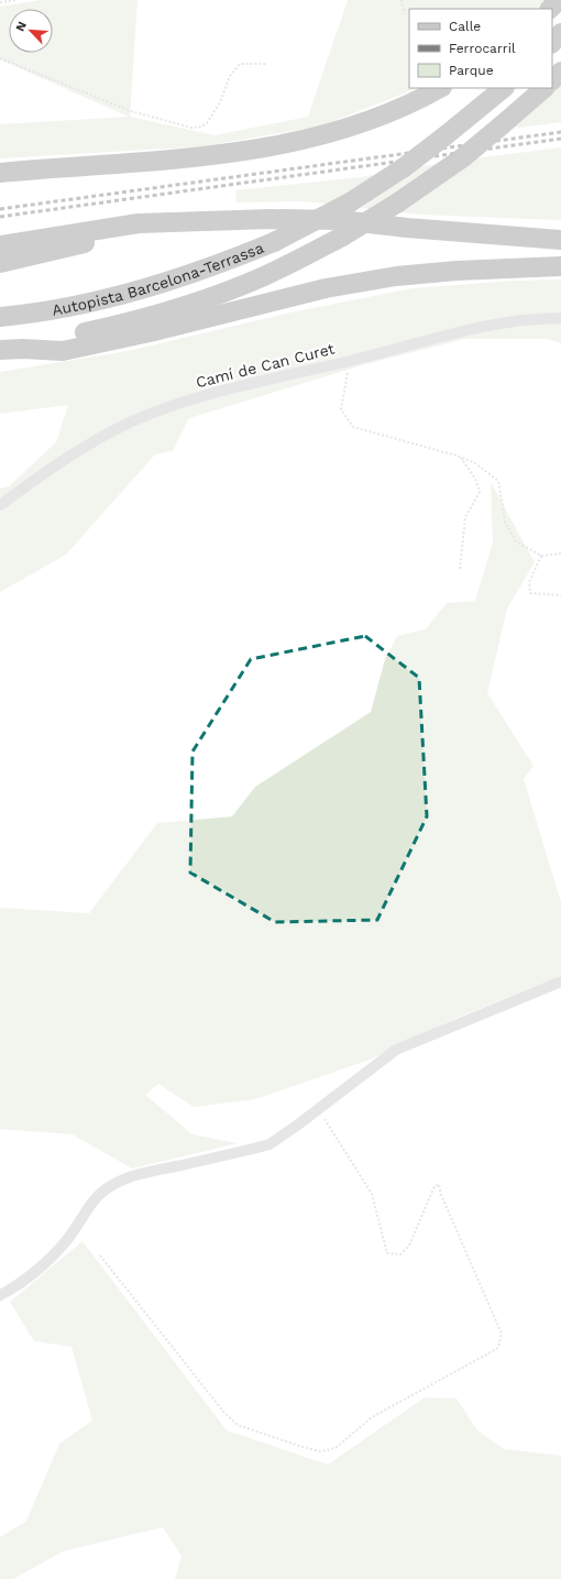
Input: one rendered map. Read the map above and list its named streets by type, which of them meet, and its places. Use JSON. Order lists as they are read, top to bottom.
{
  "streets": {
    "highway": ["Autopista Barcelona-Terrassa"],
    "street": ["Camí de Can Curet"]
  },
  "legend": ["Calle", "Ferrocarril", "Parque"],
  "north": "top left"
}
